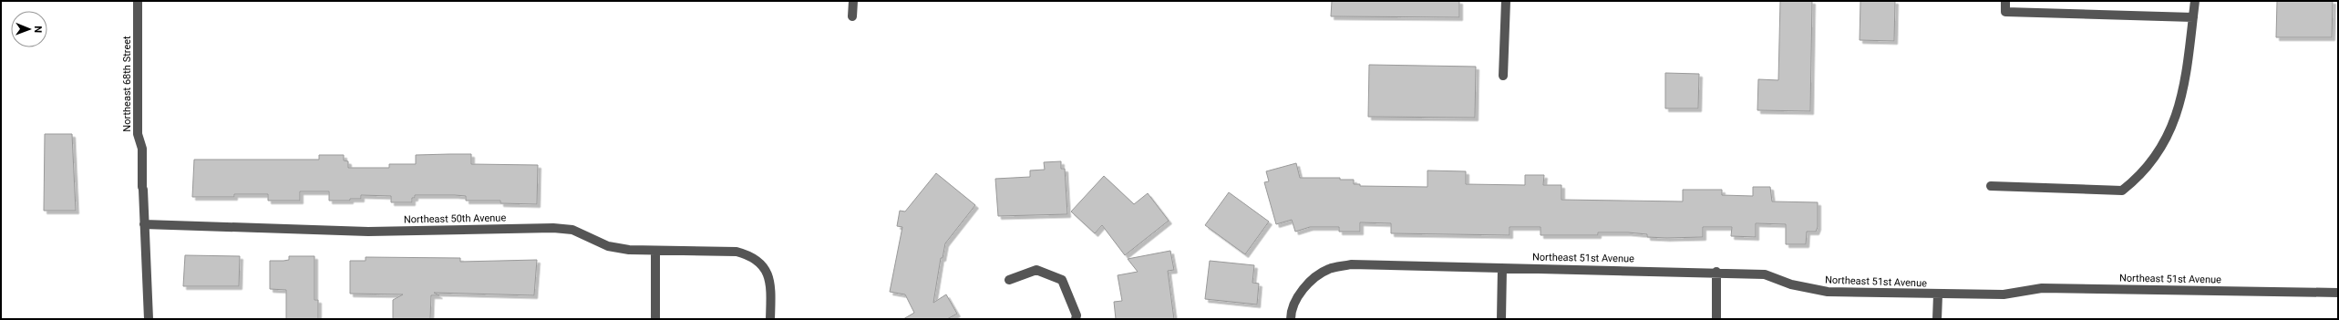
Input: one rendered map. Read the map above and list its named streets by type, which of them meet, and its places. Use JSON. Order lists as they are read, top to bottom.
{
  "streets": {
    "street": ["Northeast 68th Street", "Northeast 50th Avenue", "Northeast 51st Avenue"]
  },
  "crossings": [
    ["Northeast 68th Street", "Northeast 50th Avenue"]
  ],
  "north": "right"
}
